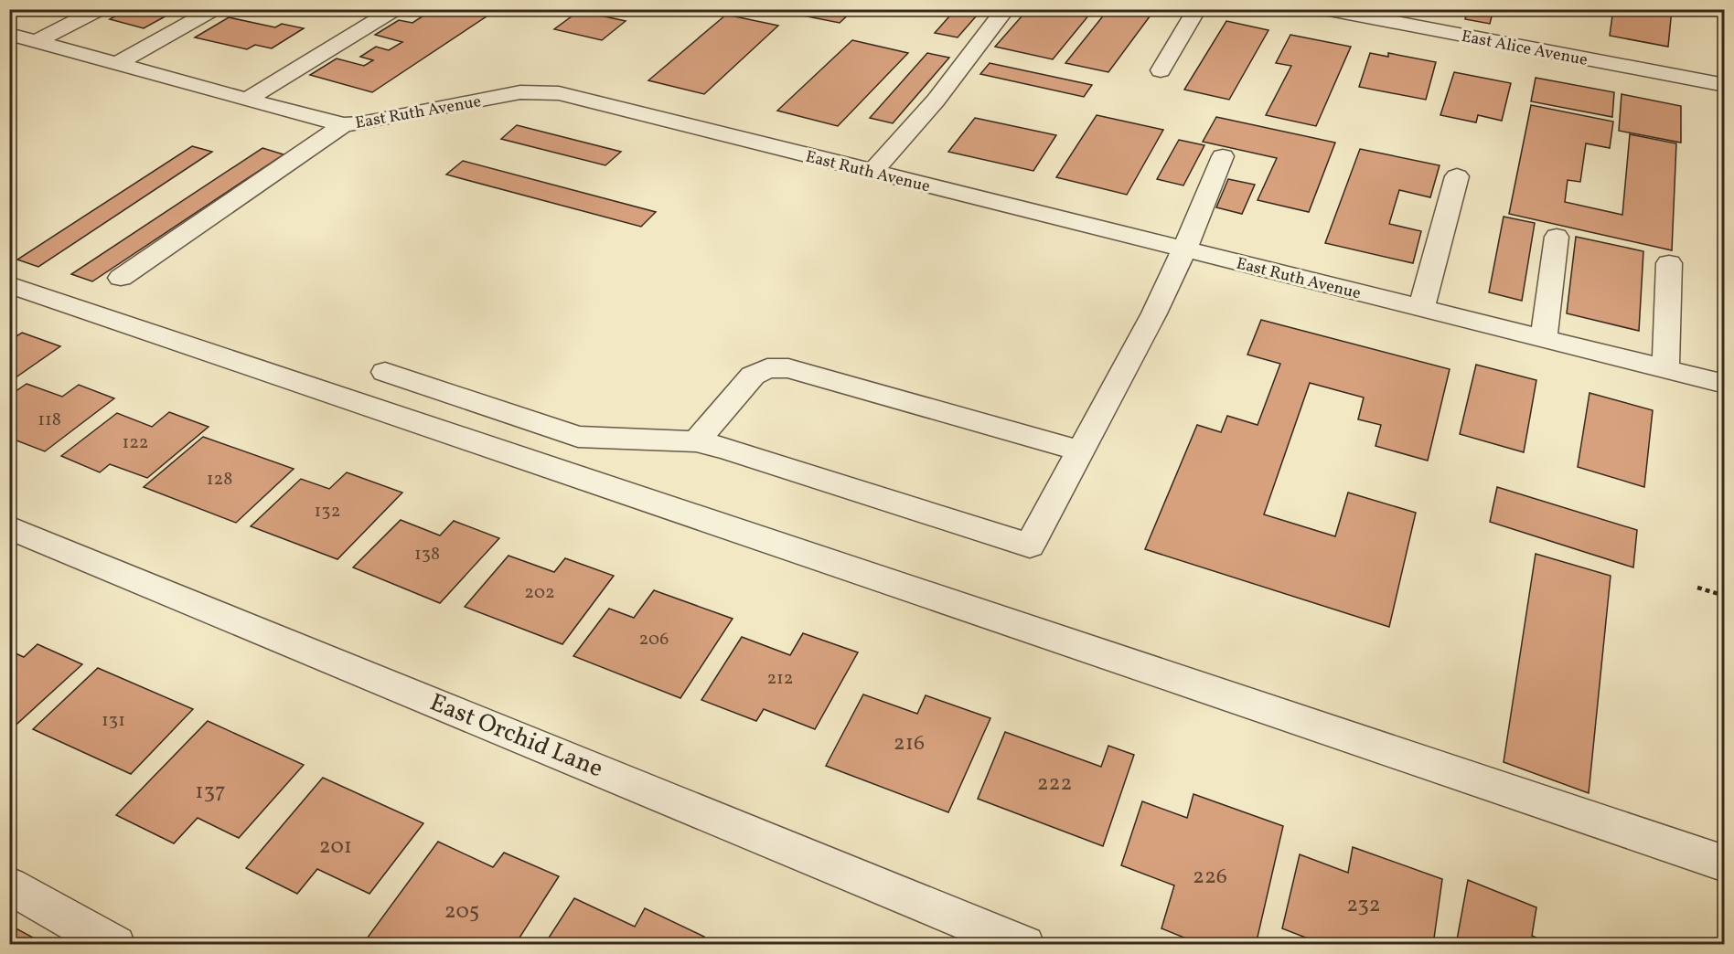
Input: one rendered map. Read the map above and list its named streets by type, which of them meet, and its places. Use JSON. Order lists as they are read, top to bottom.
{
  "streets": {
    "street": ["East Alice Avenue", "East Ruth Avenue", "East Orchid Lane"]
  },
  "house_numbers": [
    "118",
    "122",
    "128",
    "132",
    "138",
    "202",
    "206",
    "212",
    "131",
    "216",
    "222",
    "137",
    "201",
    "226",
    "232",
    "205"
  ]
}
